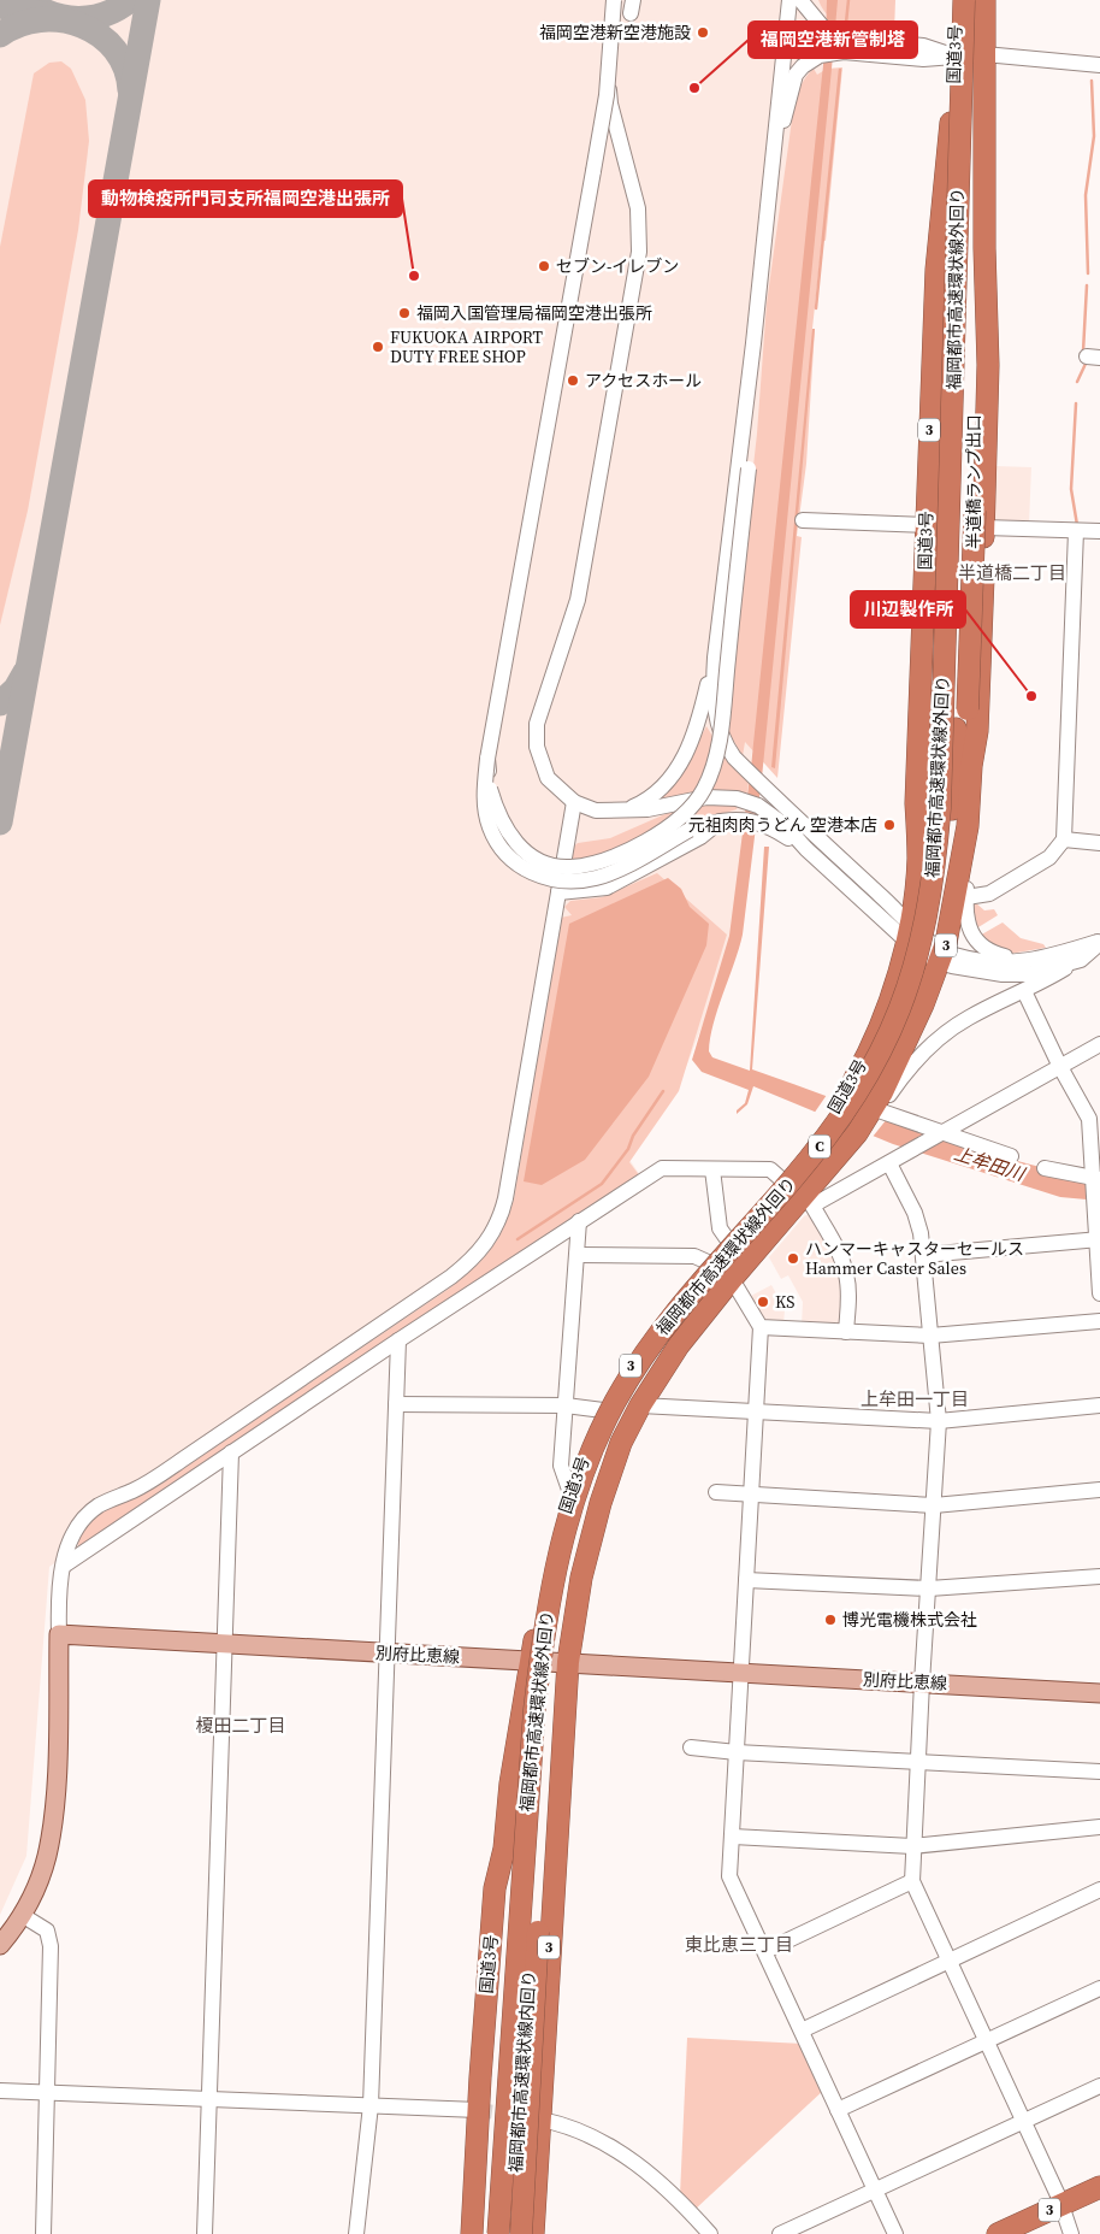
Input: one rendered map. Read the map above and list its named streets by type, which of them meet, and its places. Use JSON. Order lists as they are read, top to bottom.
{
  "streets": {
    "highway": [
      "国道3号",
      "福岡都市高速環状線外回り",
      "3",
      "半道橋ランプ出口",
      "C",
      "福岡都市高速環状線内回り"
    ],
    "main road": ["別府比恵線"]
  },
  "crossings": [
    ["国道3号", "福岡都市高速環状線外回り"],
    ["国道3号", "半道橋ランプ出口"],
    ["国道3号", "別府比恵線"],
    ["福岡都市高速環状線外回り", "C"],
    ["福岡都市高速環状線外回り", "福岡都市高速環状線内回り"],
    ["半道橋ランプ出口", "C"]
  ],
  "districts": [
    "半道橋二丁目",
    "上牟田一丁目",
    "榎田二丁目",
    "東比恵三丁目"
  ],
  "water": ["上牟田川"],
  "places": [
    "福岡空港新空港施設",
    "福岡空港新管制塔",
    "セブン-イレブン",
    "動物検疫所門司支所福岡空港出張所",
    "福岡入国管理局福岡空港出張所",
    "FUKUOKA AIRPORT DUTY FREE SHOP",
    "アクセスホール",
    "川辺製作所",
    "元祖肉肉うどん 空港本店",
    "ハンマーキャスターセールス Hammer Caster Sales",
    "KS",
    "博光電機株式会社"
  ]
}
